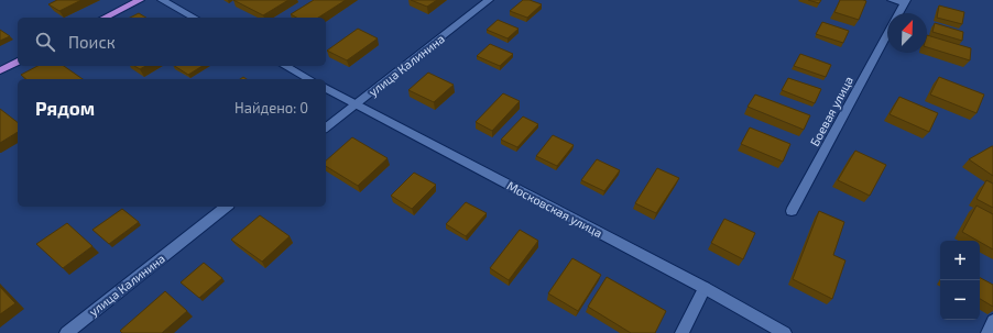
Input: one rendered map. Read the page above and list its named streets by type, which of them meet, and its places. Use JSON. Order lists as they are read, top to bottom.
{
  "streets": {
    "street": ["улица Калинина", "Боевая улица", "Московская улица"]
  },
  "crossings": [
    ["улица Калинина", "Московская улица"]
  ],
  "north": "top right",
  "page": {
    "search": "Поиск",
    "heading": ["Рядом", "Найдено: 0"],
    "map_buttons": ["+", "−"]
  }
}
